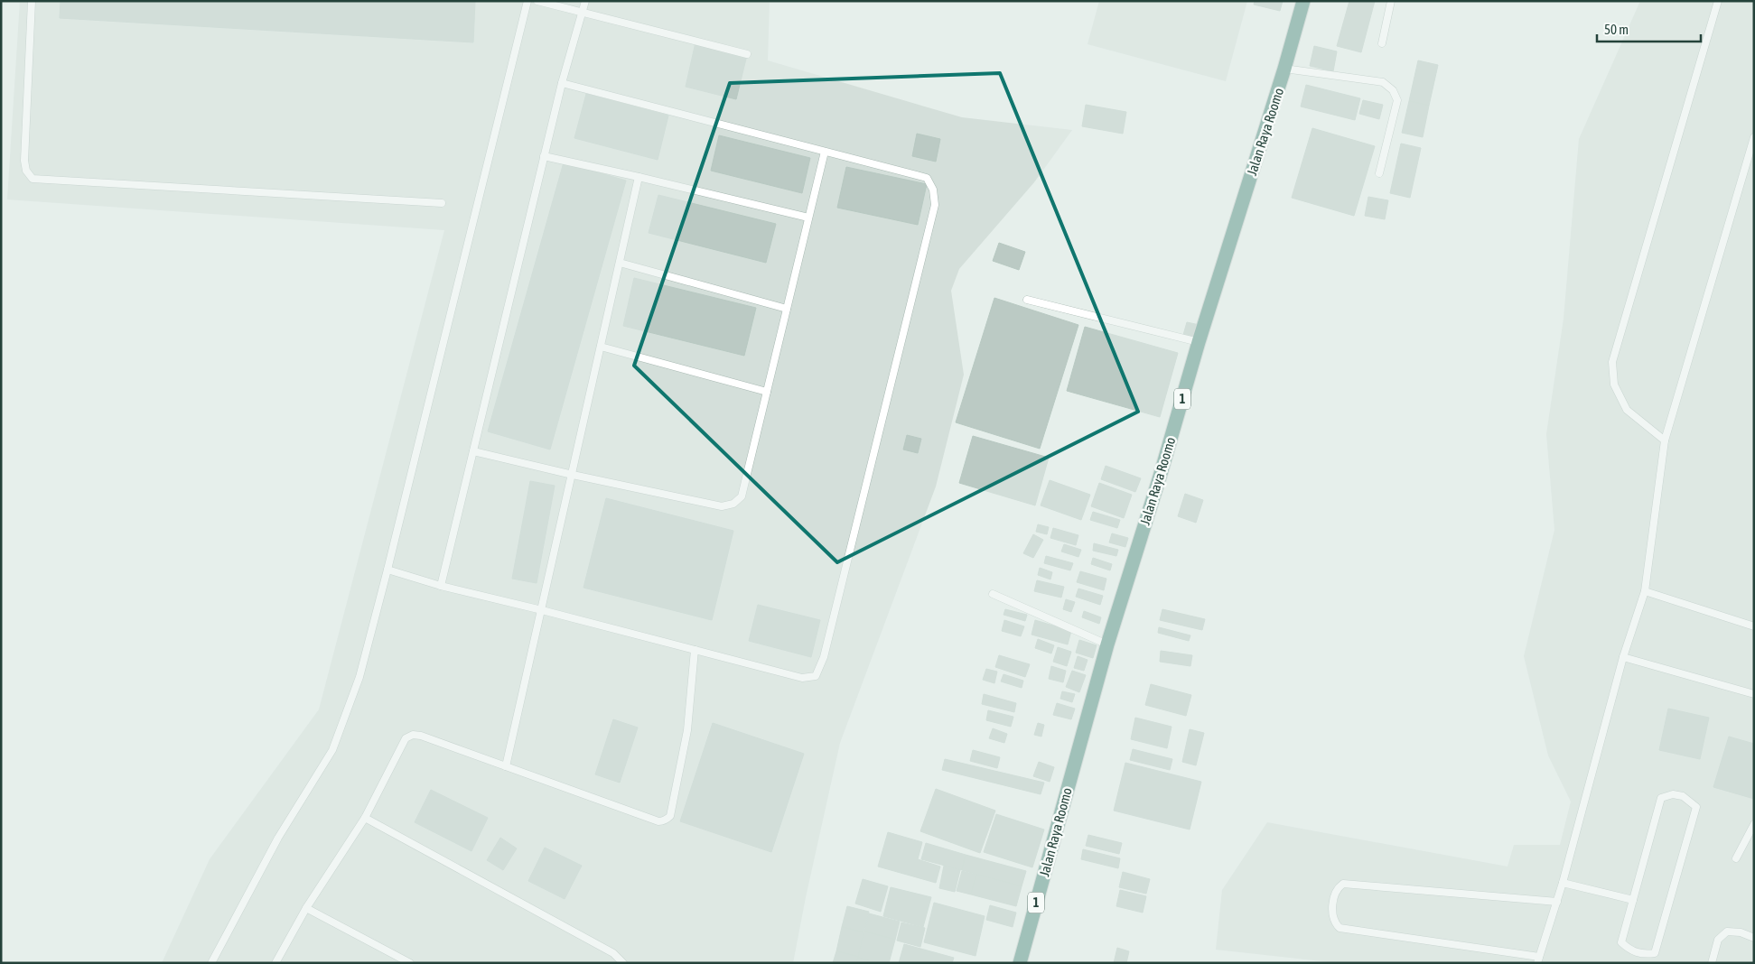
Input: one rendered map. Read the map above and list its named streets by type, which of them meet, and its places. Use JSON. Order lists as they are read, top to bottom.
{
  "streets": {
    "highway": ["Jalan Raya Roomo", "1"]
  },
  "scale_bar": "50 m"
}
